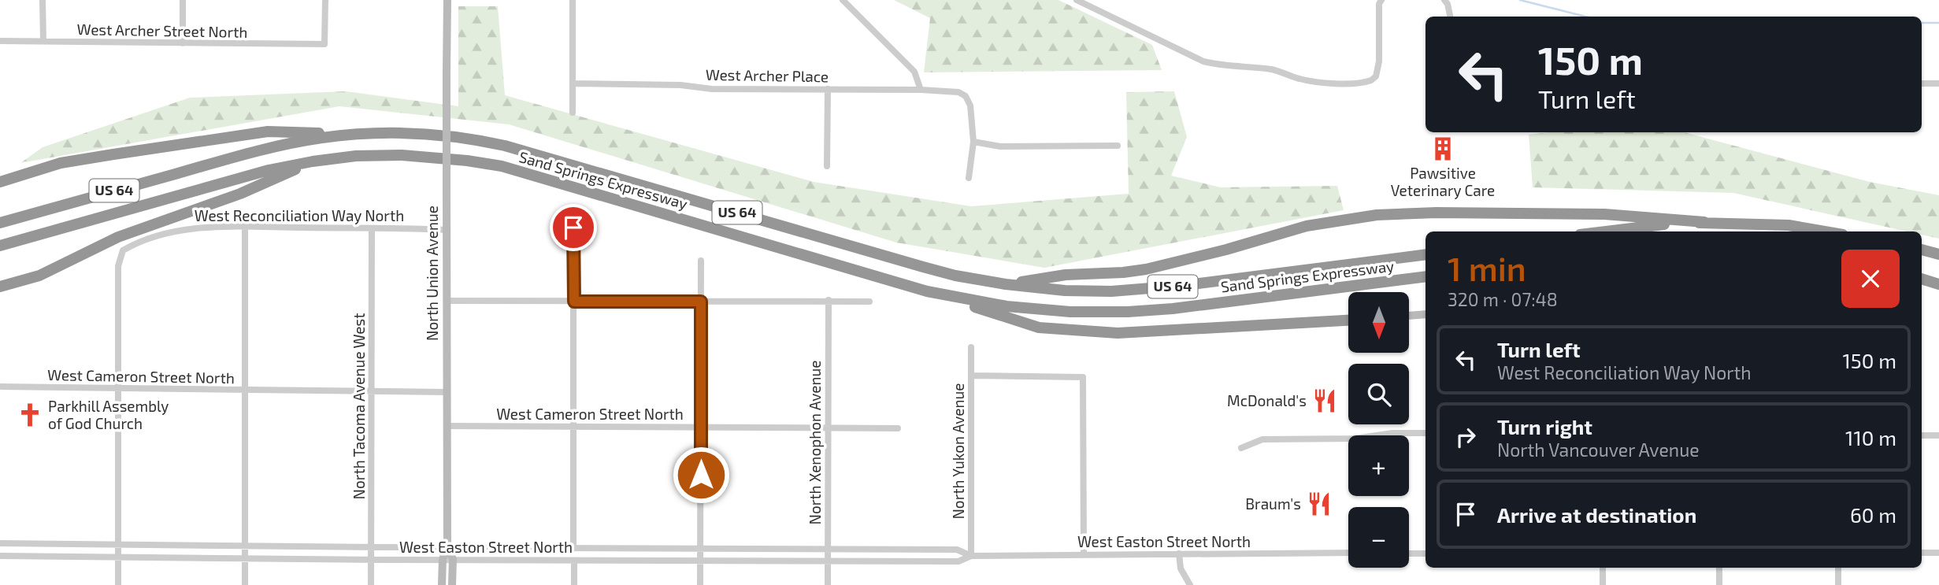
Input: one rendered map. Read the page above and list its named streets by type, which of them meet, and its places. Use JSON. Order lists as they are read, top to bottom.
{
  "streets": {
    "highway": ["Sand Springs Expressway", "US 64"],
    "street": [
      "West Archer Street North",
      "West Archer Place",
      "West Reconciliation Way North",
      "North Union Avenue",
      "West Cameron Street North",
      "North Tacoma Avenue West",
      "North Xenophon Avenue",
      "North Yukon Avenue",
      "West Easton Street North"
    ]
  },
  "crossings": [
    ["West Reconciliation Way North", "North Union Avenue"],
    ["West Reconciliation Way North", "West Cameron Street North"],
    ["West Reconciliation Way North", "North Tacoma Avenue West"],
    ["North Union Avenue", "West Cameron Street North"],
    ["North Union Avenue", "West Easton Street North"],
    ["West Cameron Street North", "North Tacoma Avenue West"],
    ["West Cameron Street North", "North Xenophon Avenue"],
    ["North Tacoma Avenue West", "West Easton Street North"],
    ["North Xenophon Avenue", "West Easton Street North"],
    ["North Yukon Avenue", "West Easton Street North"]
  ],
  "places": {
    "building": ["Pawsitive Veterinary Care"],
    "restaurant": ["McDonald's", "Braum's"],
    "church": ["Parkhill Assembly of God Church"]
  },
  "north": "bottom",
  "page": {
    "turn": ["150 m", "Turn left"],
    "heading": ["1 min", "320 m · 07:48"],
    "map_buttons": ["+", "−"],
    "list": [
      {
        "name": "Turn left",
        "note": "West Reconciliation Way North",
        "value": "150 m"
      },
      {
        "name": "Turn right",
        "note": "North Vancouver Avenue",
        "value": "110 m"
      },
      {
        "name": "Arrive at destination",
        "value": "60 m"
      }
    ]
  }
}
